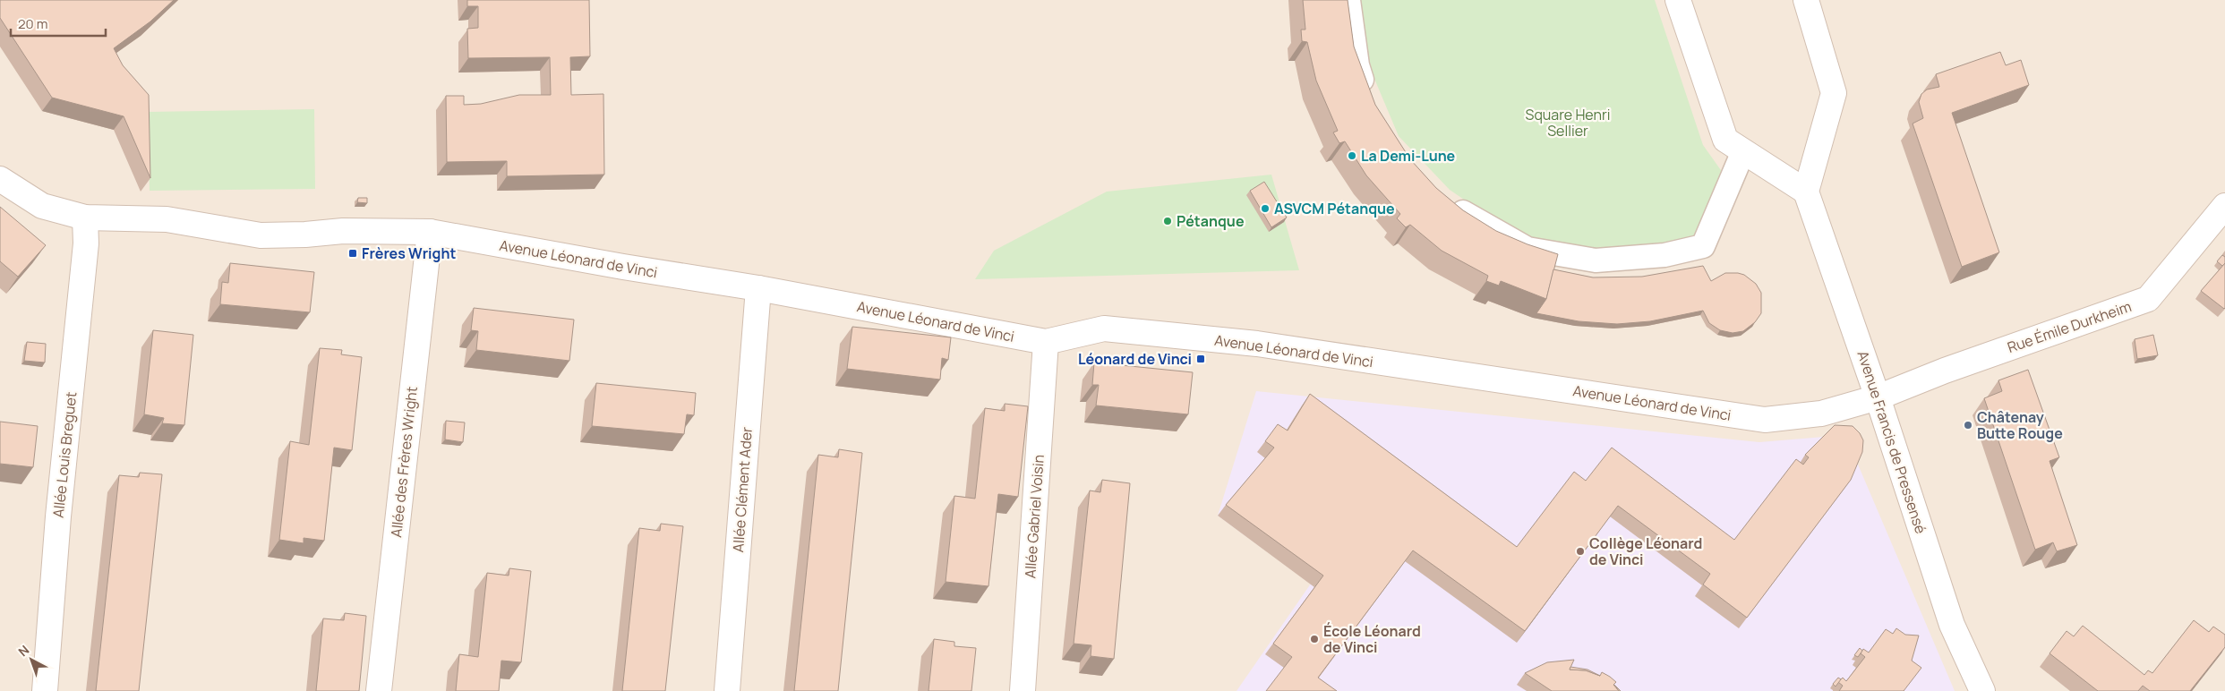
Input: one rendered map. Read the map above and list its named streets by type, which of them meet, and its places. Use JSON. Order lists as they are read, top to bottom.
{
  "streets": {
    "street": [
      "Avenue Léonard de Vinci",
      "Rue Émile Durkheim",
      "Avenue Francis de Pressensé",
      "Allée Louis Breguet",
      "Allée des Frères Wright",
      "Allée Clément Ader",
      "Allée Gabriel Voisin"
    ]
  },
  "crossings": [
    ["Avenue Léonard de Vinci", "Rue Émile Durkheim"],
    ["Avenue Léonard de Vinci", "Avenue Francis de Pressensé"],
    ["Avenue Léonard de Vinci", "Allée Louis Breguet"],
    ["Avenue Léonard de Vinci", "Allée des Frères Wright"],
    ["Avenue Léonard de Vinci", "Allée Clément Ader"],
    ["Avenue Léonard de Vinci", "Allée Gabriel Voisin"],
    ["Rue Émile Durkheim", "Avenue Francis de Pressensé"]
  ],
  "parks": ["Square Henri Sellier"],
  "places": {
    "other": [
      "La Demi-Lune",
      "ASVCM Pétanque",
      "Pétanque",
      "Châtenay Butte Rouge",
      "Collège Léonard de Vinci",
      "École Léonard de Vinci"
    ],
    "transit": ["Frères Wright", "Léonard de Vinci"]
  },
  "scale_bar": "20 m",
  "north": "top left"
}
